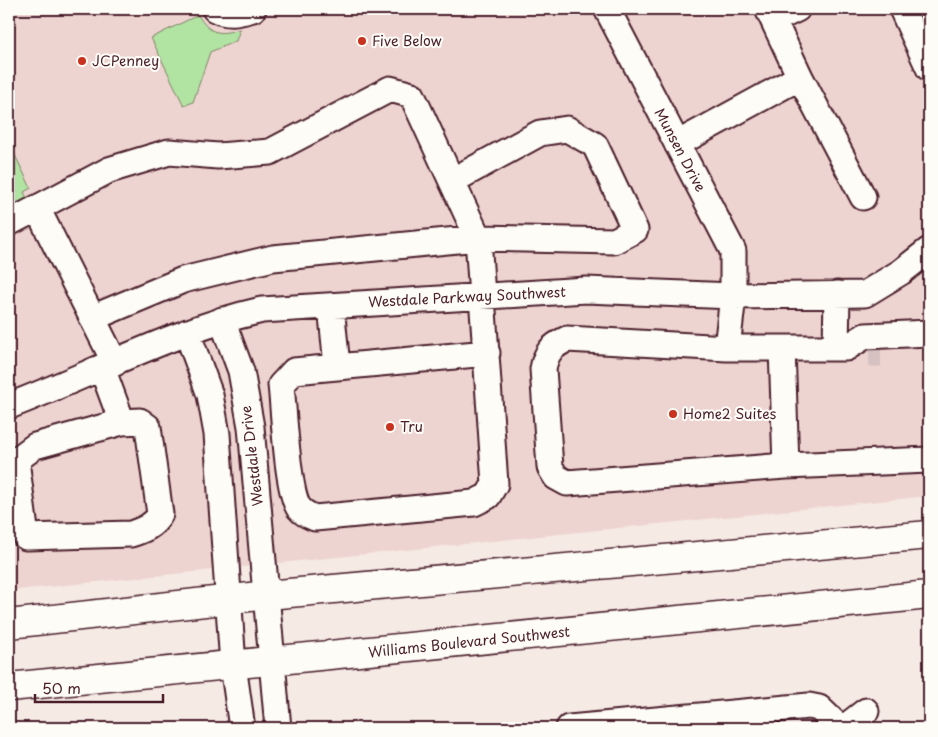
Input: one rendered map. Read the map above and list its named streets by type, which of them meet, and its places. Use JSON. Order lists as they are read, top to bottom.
{
  "streets": {
    "main road": ["Williams Boulevard Southwest"],
    "street": ["Munsen Drive", "Westdale Parkway Southwest", "Westdale Drive"]
  },
  "crossings": [
    ["Munsen Drive", "Westdale Parkway Southwest"],
    ["Westdale Parkway Southwest", "Westdale Drive"],
    ["Westdale Drive", "Williams Boulevard Southwest"]
  ],
  "places": [
    "Five Below",
    "JCPenney",
    "Home2 Suites",
    "Tru"
  ],
  "scale_bar": "50 m"
}
